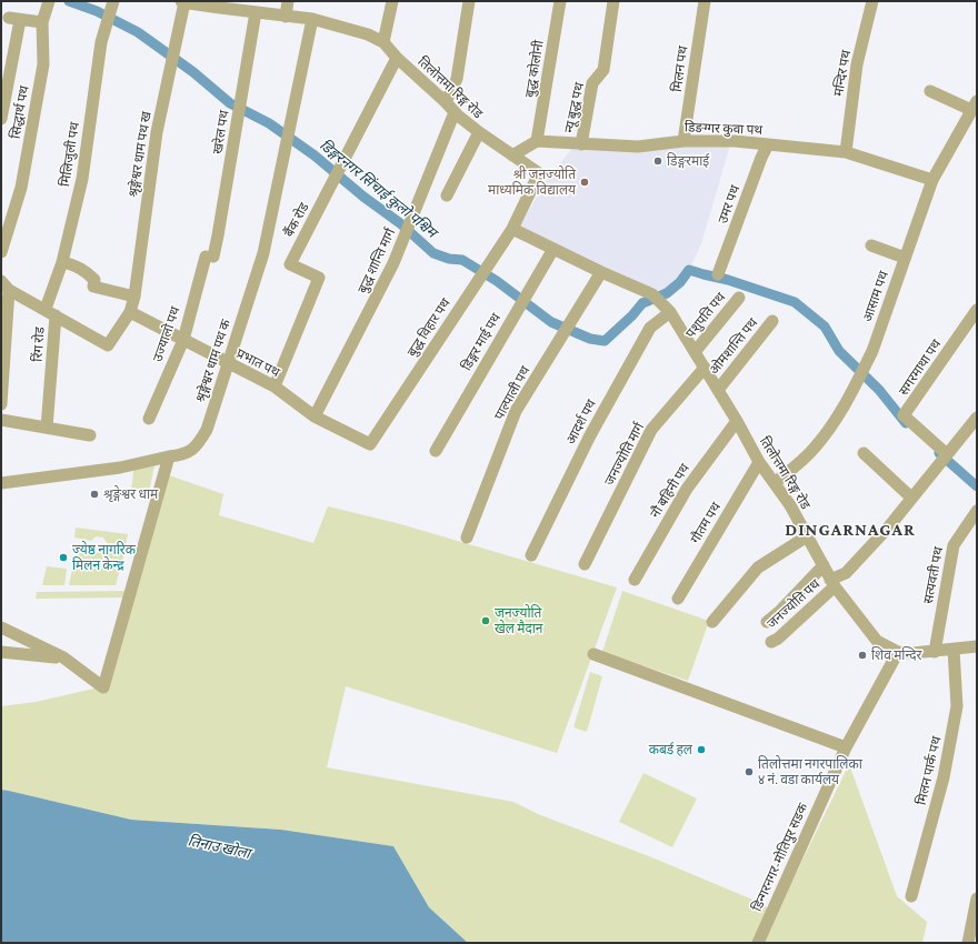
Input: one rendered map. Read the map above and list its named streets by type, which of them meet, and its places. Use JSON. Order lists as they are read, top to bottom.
{
  "streets": {
    "street": [
      "बुद्ध कोलोनी",
      "मिलन पथ",
      "मन्दिर पथ",
      "तिलोत्तमा रिङ्ग रोड",
      "न्यू बुद्ध पथ",
      "सिद्धार्थ पथ",
      "डिङग्गर कुवा पथ",
      "खरेल पथ",
      "मिलिजुली पथ",
      "श्रृङ्गेश्वर धाम पथ ख",
      "उमर पथ",
      "बैंक रोड",
      "बुद्ध शान्ति मार्ग",
      "आसाम पथ",
      "पशुपति पथ",
      "बुद्ध विहार पथ",
      "उज्यालो पथ",
      "डिङ्गर माई पथ",
      "रिंग रोड",
      "ओमशान्ति पथ",
      "श्रृङ्गेश्वर धाम पथ क",
      "प्रभात पथ",
      "सगरमाथा पथ",
      "पाल्पाली पथ",
      "आदर्श पथ",
      "जनज्योति मार्ग",
      "नौ बहिनी पथ",
      "गौतम पथ",
      "सत्यवती पथ",
      "जनज्योति पथ",
      "मिलन पार्क पथ",
      "डिन्गरनगर-मोतिपुर सडक"
    ]
  },
  "crossings": [
    ["बुद्ध कोलोनी", "डिङग्गर कुवा पथ"],
    ["मिलन पथ", "डिङग्गर कुवा पथ"],
    ["मन्दिर पथ", "डिङग्गर कुवा पथ"],
    ["तिलोत्तमा रिङ्ग रोड", "खरेल पथ"],
    ["तिलोत्तमा रिङ्ग रोड", "श्रृङ्गेश्वर धाम पथ ख"],
    ["तिलोत्तमा रिङ्ग रोड", "बैंक रोड"],
    ["तिलोत्तमा रिङ्ग रोड", "बुद्ध शान्ति मार्ग"],
    ["तिलोत्तमा रिङ्ग रोड", "आसाम पथ"],
    ["तिलोत्तमा रिङ्ग रोड", "पशुपति पथ"],
    ["तिलोत्तमा रिङ्ग रोड", "बुद्ध विहार पथ"],
    ["तिलोत्तमा रिङ्ग रोड", "डिङ्गर माई पथ"],
    ["तिलोत्तमा रिङ्ग रोड", "ओमशान्ति पथ"],
    ["तिलोत्तमा रिङ्ग रोड", "श्रृङ्गेश्वर धाम पथ क"],
    ["तिलोत्तमा रिङ्ग रोड", "पाल्पाली पथ"],
    ["तिलोत्तमा रिङ्ग रोड", "आदर्श पथ"],
    ["तिलोत्तमा रिङ्ग रोड", "जनज्योति मार्ग"],
    ["तिलोत्तमा रिङ्ग रोड", "नौ बहिनी पथ"],
    ["तिलोत्तमा रिङ्ग रोड", "गौतम पथ"],
    ["तिलोत्तमा रिङ्ग रोड", "सत्यवती पथ"],
    ["तिलोत्तमा रिङ्ग रोड", "जनज्योति पथ"],
    ["तिलोत्तमा रिङ्ग रोड", "मिलन पार्क पथ"],
    ["तिलोत्तमा रिङ्ग रोड", "डिन्गरनगर-मोतिपुर सडक"],
    ["न्यू बुद्ध पथ", "डिङग्गर कुवा पथ"],
    ["डिङग्गर कुवा पथ", "उमर पथ"],
    ["डिङग्गर कुवा पथ", "आसाम पथ"],
    ["खरेल पथ", "उज्यालो पथ"],
    ["मिलिजुली पथ", "श्रृङ्गेश्वर धाम पथ ख"],
    ["मिलिजुली पथ", "रिंग रोड"],
    ["श्रृङ्गेश्वर धाम पथ ख", "रिंग रोड"],
    ["श्रृङ्गेश्वर धाम पथ ख", "प्रभात पथ"],
    ["बैंक रोड", "प्रभात पथ"],
    ["बुद्ध शान्ति मार्ग", "प्रभात पथ"],
    ["बुद्ध विहार पथ", "प्रभात पथ"],
    ["उज्यालो पथ", "प्रभात पथ"],
    ["श्रृङ्गेश्वर धाम पथ क", "प्रभात पथ"],
    ["सगरमाथा पथ", "जनज्योति पथ"]
  ],
  "districts": ["DINGARNAGAR"],
  "water": ["डिङ्गरनगर सिंचाई कुलो पश्चिम", "तिनाउ खोला"],
  "places": [
    "डिङ्गरमाई",
    "श्री जनज्योति माध्यमिक विद्यालय",
    "श्रृङ्गेश्वर धाम",
    "ज्येष्ठ नागरिक मिलन केन्द्र",
    "जनज्योति खेल मैदान",
    "शिव मन्दिर",
    "कबर्ड हल",
    "तिलोत्तमा नगरपालिका ४ नं. वडा कार्यलय"
  ]
}
